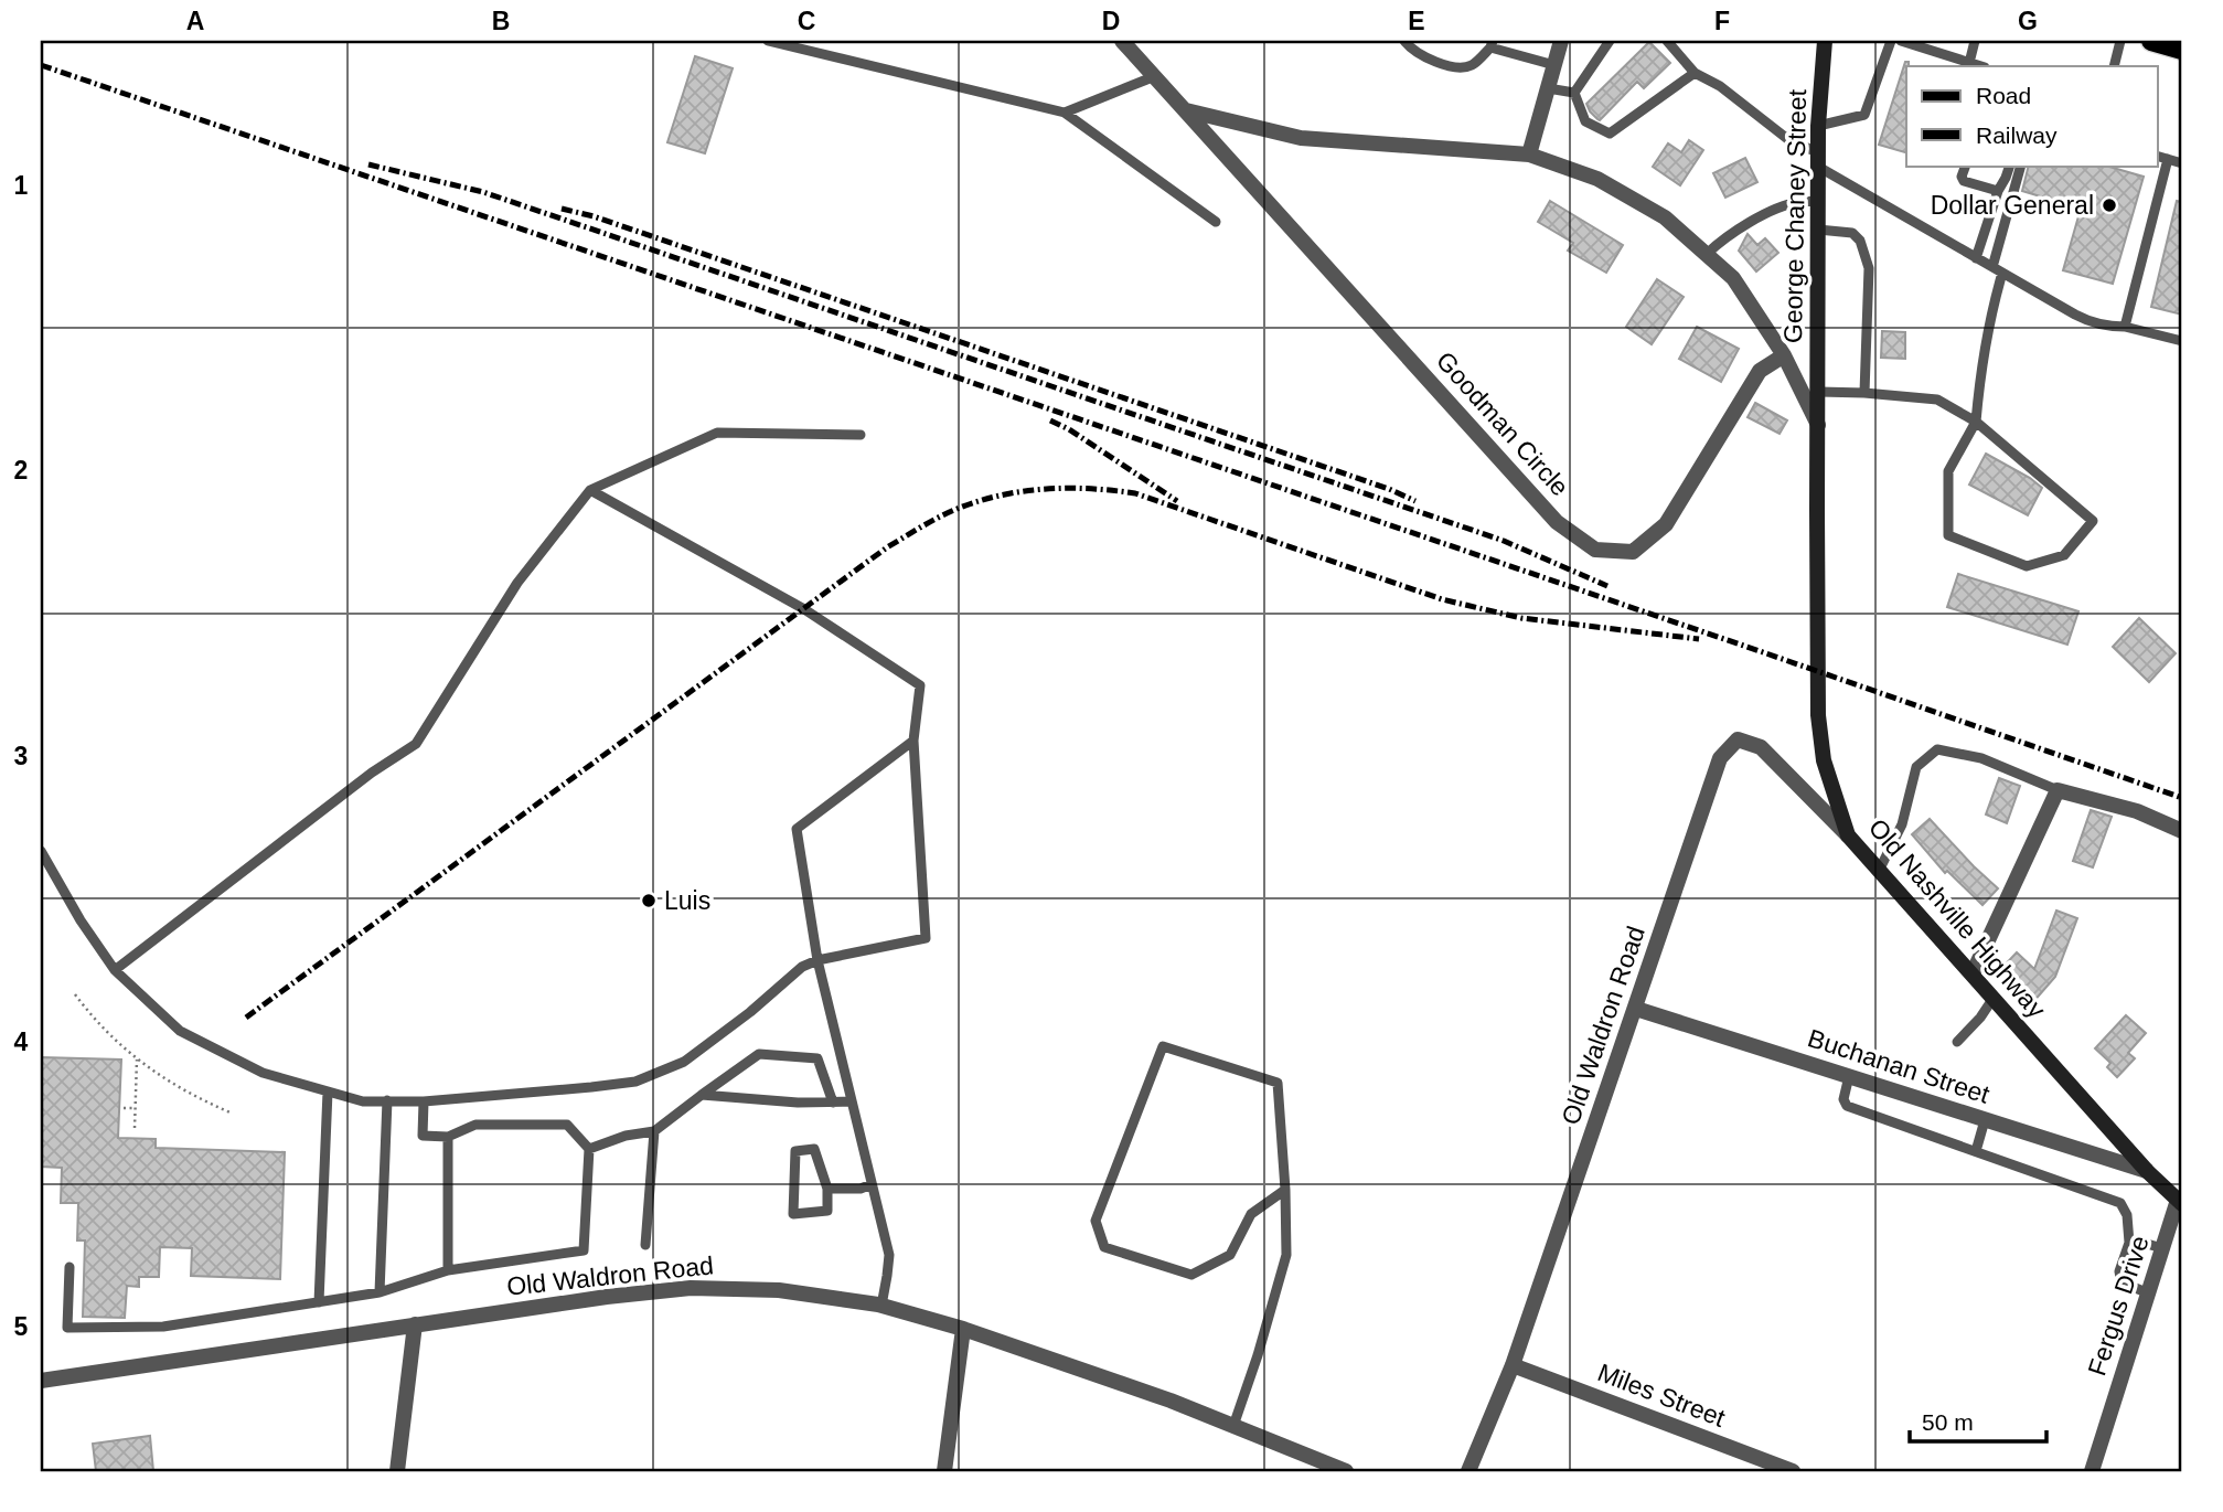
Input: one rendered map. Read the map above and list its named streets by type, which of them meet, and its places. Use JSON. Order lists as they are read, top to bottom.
{
  "streets": {
    "main road": ["George Chaney Street", "Old Nashville Highway"],
    "street": [
      "Goodman Circle",
      "Old Waldron Road",
      "Buchanan Street",
      "Fergus Drive",
      "Miles Street"
    ]
  },
  "crossings": [
    ["George Chaney Street", "Old Nashville Highway"],
    ["Goodman Circle", "Old Nashville Highway"],
    ["Old Nashville Highway", "Old Waldron Road"],
    ["Old Nashville Highway", "Buchanan Street"],
    ["Old Nashville Highway", "Fergus Drive"],
    ["Old Waldron Road", "Buchanan Street"],
    ["Old Waldron Road", "Miles Street"]
  ],
  "places": ["Dollar General", "Luis"],
  "legend": ["Road", "Railway"],
  "scale_bar": "50 m",
  "grid": {
    "columns": [
      "A",
      "B",
      "C",
      "D",
      "E",
      "F",
      "G"
    ],
    "rows": [
      "1",
      "2",
      "3",
      "4",
      "5"
    ]
  }
}
